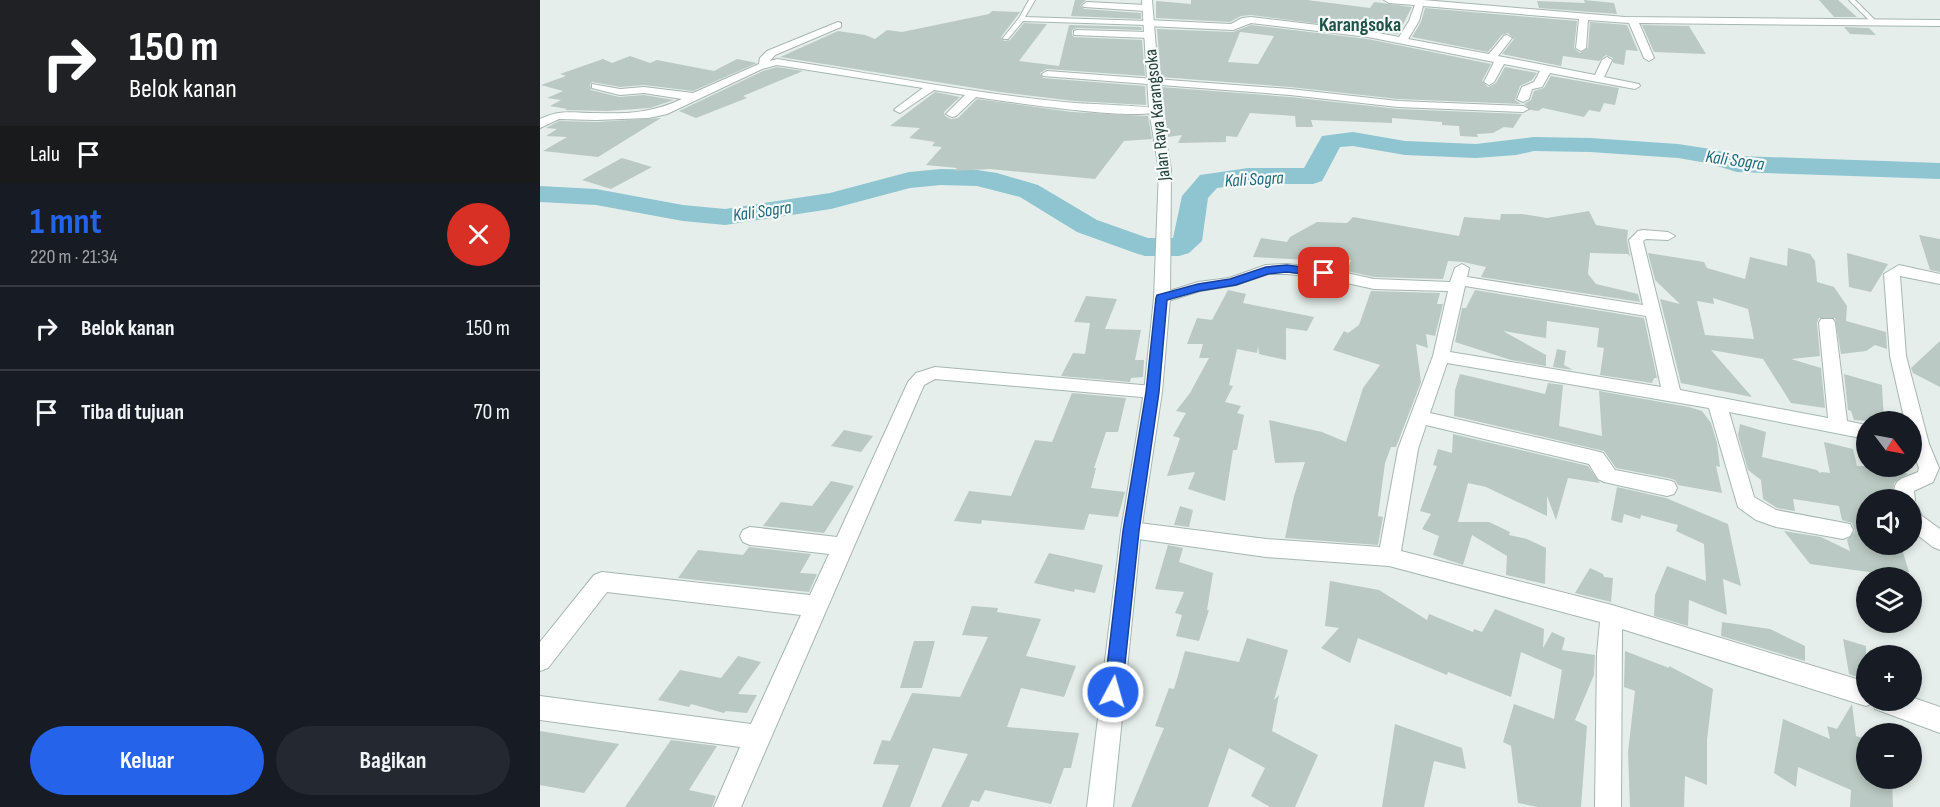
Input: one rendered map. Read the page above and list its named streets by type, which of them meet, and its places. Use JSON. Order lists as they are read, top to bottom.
{
  "streets": {
    "street": ["Jalan Raya Karangsoka"]
  },
  "districts": ["Karangsoka"],
  "water": ["Kali Sogra"],
  "north": "bottom right",
  "page": {
    "turn": ["150 m", "Belok kanan"],
    "then": "Lalu",
    "heading": ["1 mnt", "220 m · 21:34"],
    "list": [
      {
        "name": "Belok kanan",
        "value": "150 m"
      },
      {
        "name": "Tiba di tujuan",
        "value": "70 m"
      }
    ],
    "map_buttons": ["+", "−"],
    "buttons": ["Keluar", "Bagikan"]
  }
}
